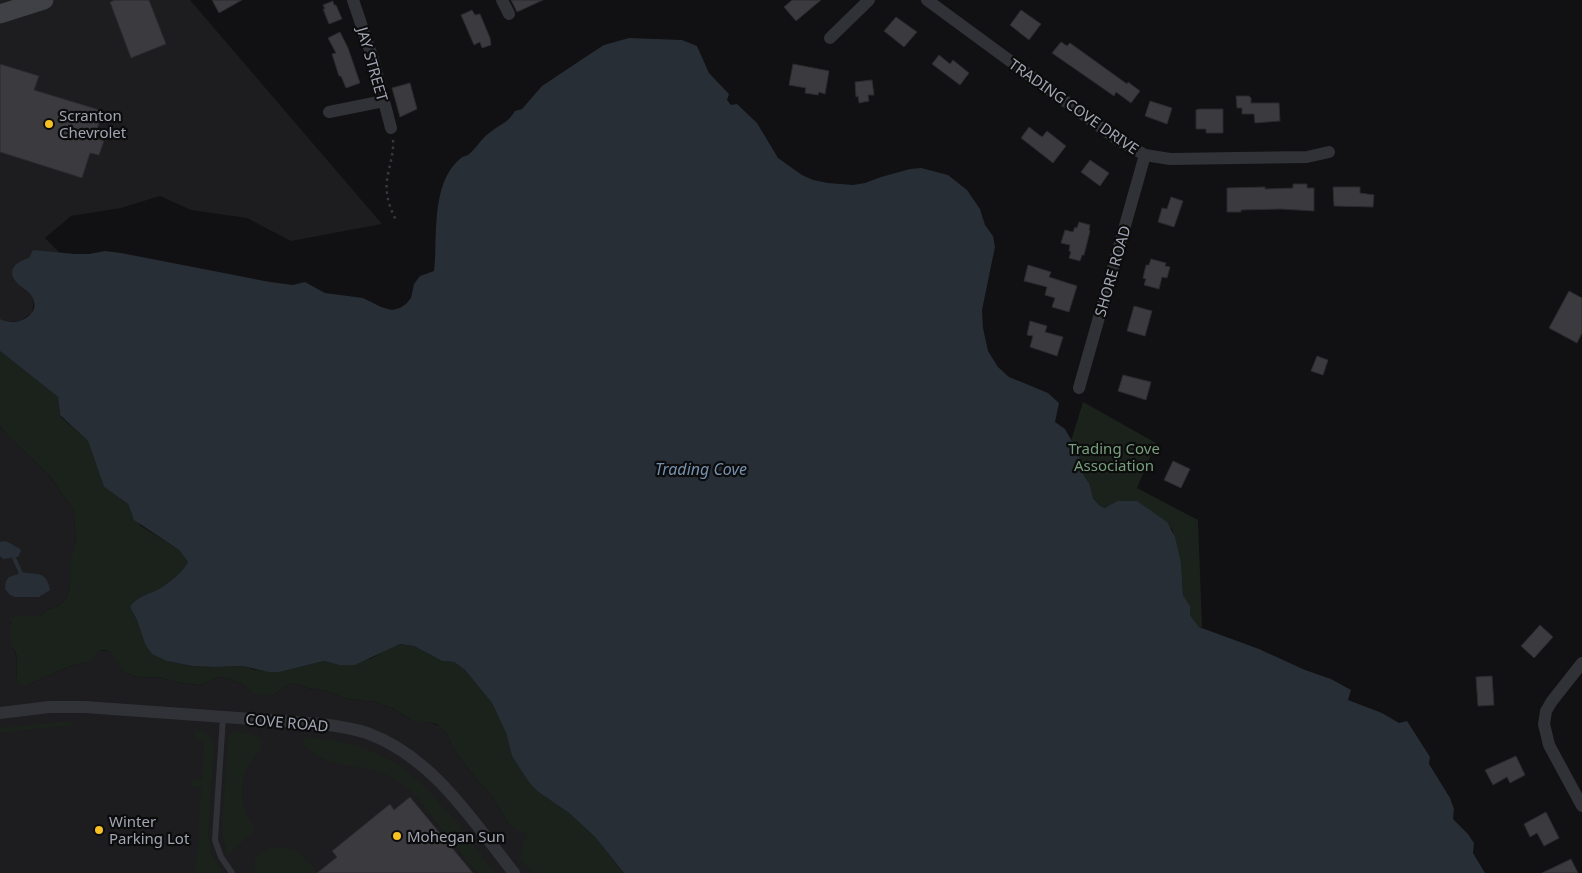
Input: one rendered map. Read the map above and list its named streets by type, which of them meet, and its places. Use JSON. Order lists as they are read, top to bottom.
{
  "streets": {
    "street": [
      "JAY STREET",
      "TRADING COVE DRIVE",
      "SHORE ROAD",
      "COVE ROAD"
    ]
  },
  "crossings": [
    ["TRADING COVE DRIVE", "SHORE ROAD"]
  ],
  "water": ["Trading Cove"],
  "parks": ["Trading Cove Association"],
  "places": ["Scranton Chevrolet", "Winter Parking Lot", "Mohegan Sun"]
}
